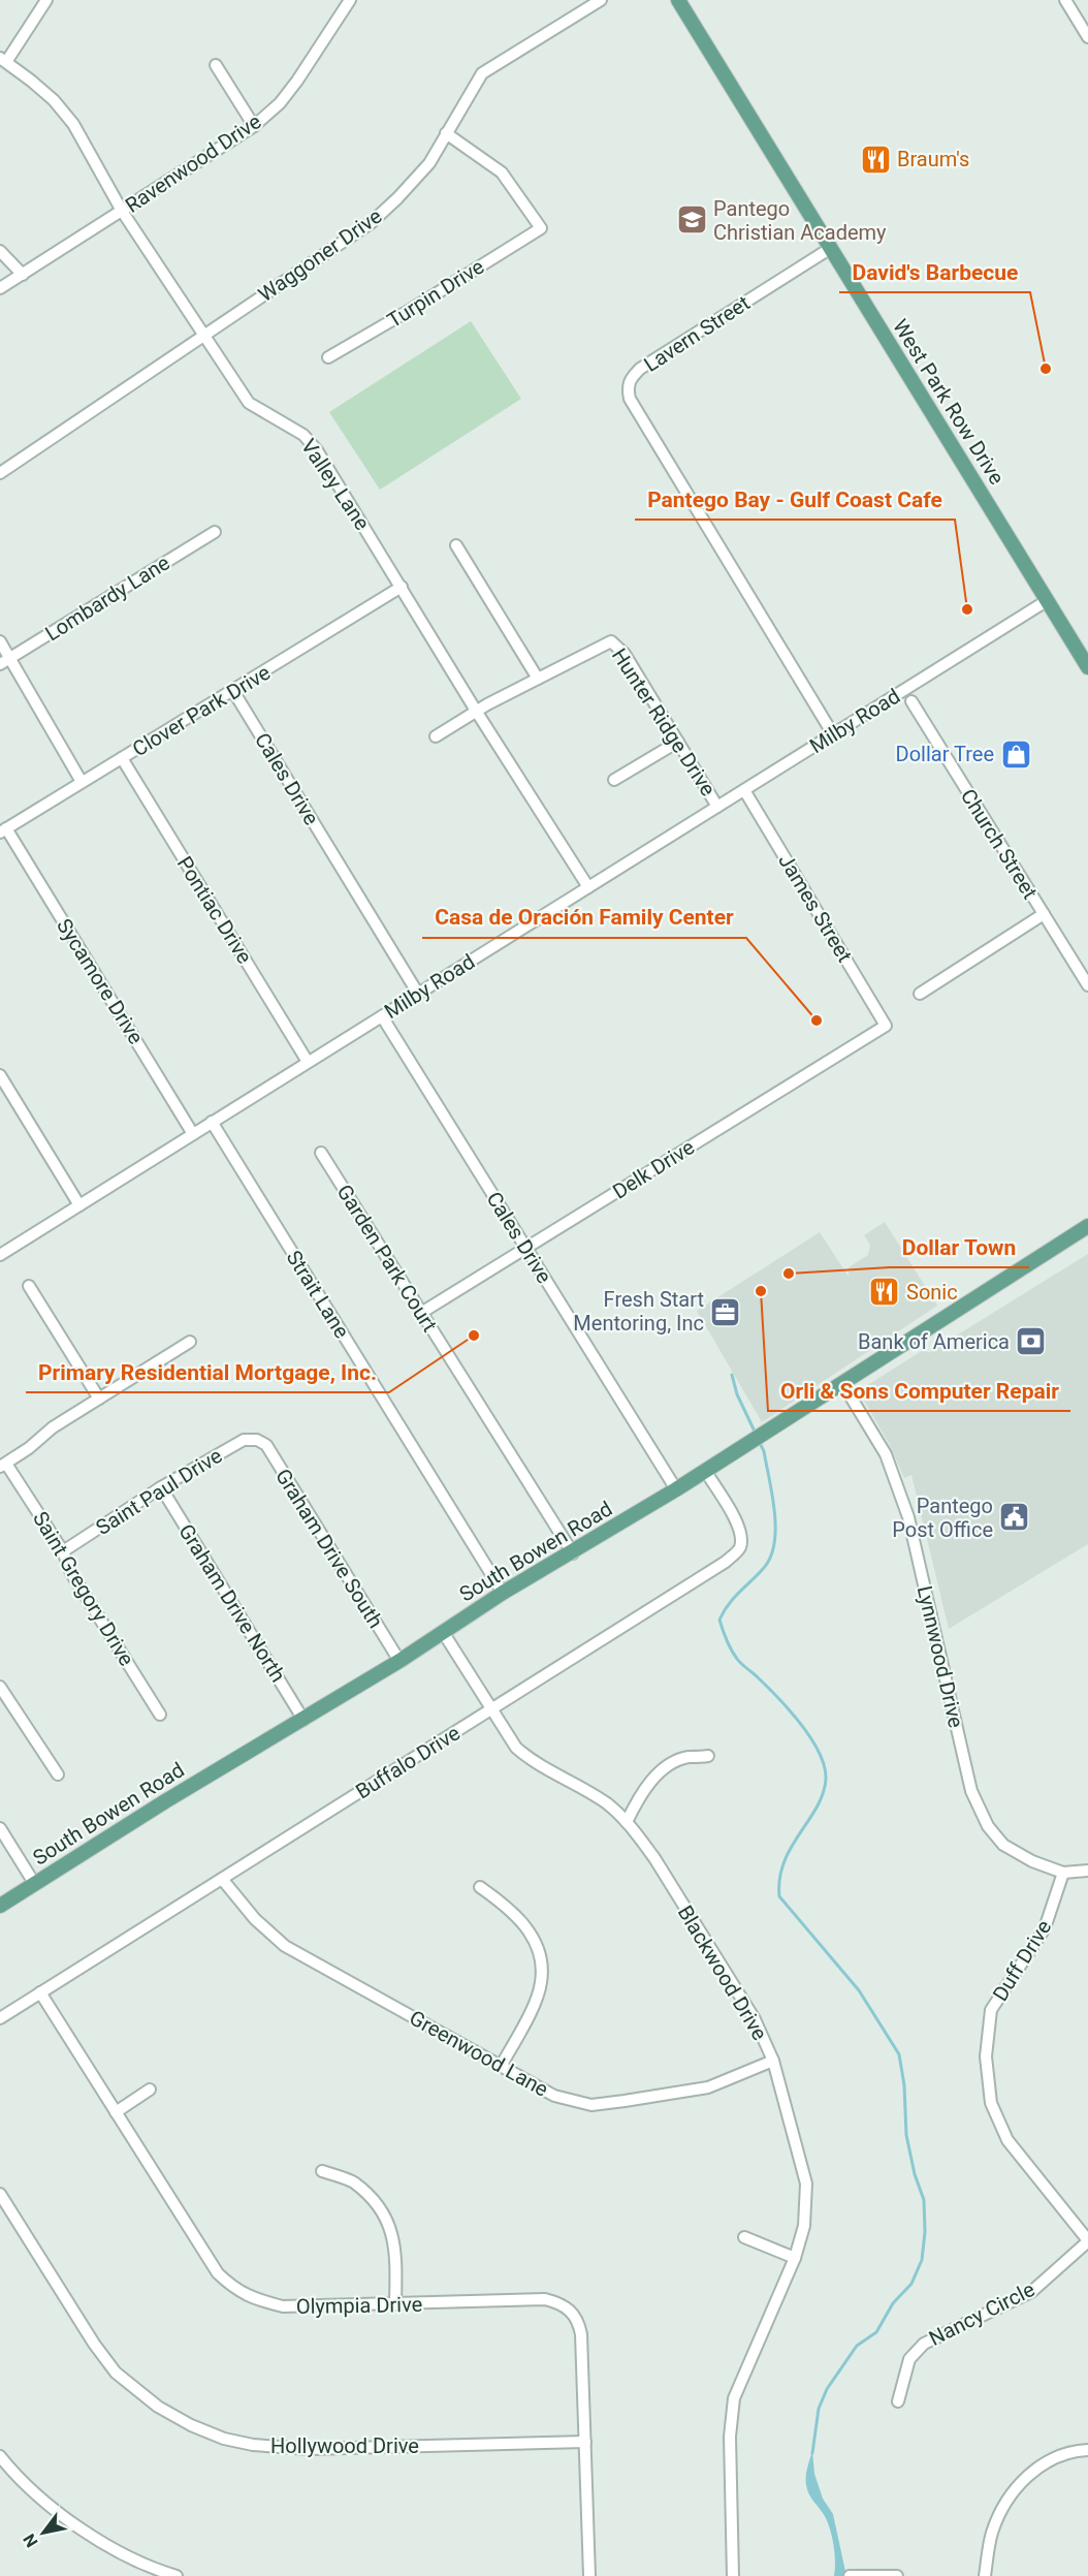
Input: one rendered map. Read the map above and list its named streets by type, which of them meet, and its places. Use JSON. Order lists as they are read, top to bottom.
{
  "streets": {
    "main road": ["West Park Row Drive", "South Bowen Road"],
    "street": [
      "Ravenwood Drive",
      "Waggoner Drive",
      "Turpin Drive",
      "Lavern Street",
      "Valley Lane",
      "Lombardy Lane",
      "Clover Park Drive",
      "Milby Road",
      "Hunter Ridge Drive",
      "Cales Drive",
      "Church Street",
      "James Street",
      "Pontiac Drive",
      "Sycamore Drive",
      "Delk Drive",
      "Garden Park Court",
      "Strait Lane",
      "Saint Paul Drive",
      "Graham Drive South",
      "Saint Gregory Drive",
      "Graham Drive North",
      "Lynnwood Drive",
      "Buffalo Drive",
      "Duff Drive",
      "Blackwood Drive",
      "Greenwood Lane",
      "Olympia Drive",
      "Nancy Circle",
      "Hollywood Drive"
    ]
  },
  "crossings": [
    ["Ravenwood Drive", "Valley Lane"],
    ["Waggoner Drive", "Turpin Drive"],
    ["Waggoner Drive", "Valley Lane"],
    ["Lavern Street", "West Park Row Drive"],
    ["Lavern Street", "Milby Road"],
    ["West Park Row Drive", "Milby Road"],
    ["Valley Lane", "Clover Park Drive"],
    ["Valley Lane", "Milby Road"],
    ["Valley Lane", "Hunter Ridge Drive"],
    ["Clover Park Drive", "Cales Drive"],
    ["Clover Park Drive", "Pontiac Drive"],
    ["Clover Park Drive", "Sycamore Drive"],
    ["Milby Road", "Hunter Ridge Drive"],
    ["Milby Road", "Cales Drive"],
    ["Milby Road", "James Street"],
    ["Milby Road", "Pontiac Drive"],
    ["Milby Road", "Sycamore Drive"],
    ["Milby Road", "Strait Lane"],
    ["Cales Drive", "Delk Drive"],
    ["Cales Drive", "South Bowen Road"],
    ["James Street", "Delk Drive"],
    ["Delk Drive", "Garden Park Court"],
    ["Garden Park Court", "South Bowen Road"],
    ["Strait Lane", "South Bowen Road"],
    ["Saint Paul Drive", "Graham Drive South"],
    ["Saint Paul Drive", "Saint Gregory Drive"],
    ["Saint Paul Drive", "Graham Drive North"],
    ["Graham Drive South", "South Bowen Road"],
    ["South Bowen Road", "Graham Drive North"],
    ["South Bowen Road", "Lynnwood Drive"],
    ["South Bowen Road", "Buffalo Drive"],
    ["South Bowen Road", "Blackwood Drive"],
    ["Lynnwood Drive", "Duff Drive"],
    ["Buffalo Drive", "Blackwood Drive"],
    ["Buffalo Drive", "Greenwood Lane"],
    ["Buffalo Drive", "Olympia Drive"],
    ["Duff Drive", "Nancy Circle"],
    ["Blackwood Drive", "Greenwood Lane"],
    ["Olympia Drive", "Hollywood Drive"]
  ],
  "places": {
    "restaurant": ["Braum's", "Sonic"],
    "school or university": ["Pantego Christian Academy"],
    "other": [
      "David's Barbecue",
      "Pantego Bay - Gulf Coast Cafe",
      "Casa de Oración Family Center",
      "Dollar Town",
      "Orli & Sons Computer Repair",
      "Primary Residential Mortgage, Inc."
    ],
    "shop": ["Dollar Tree"],
    "office": ["Fresh Start Mentoring, Inc"],
    "bank": ["Bank of America"],
    "public building": ["Pantego Post Office"]
  },
  "north": "bottom left"
}
